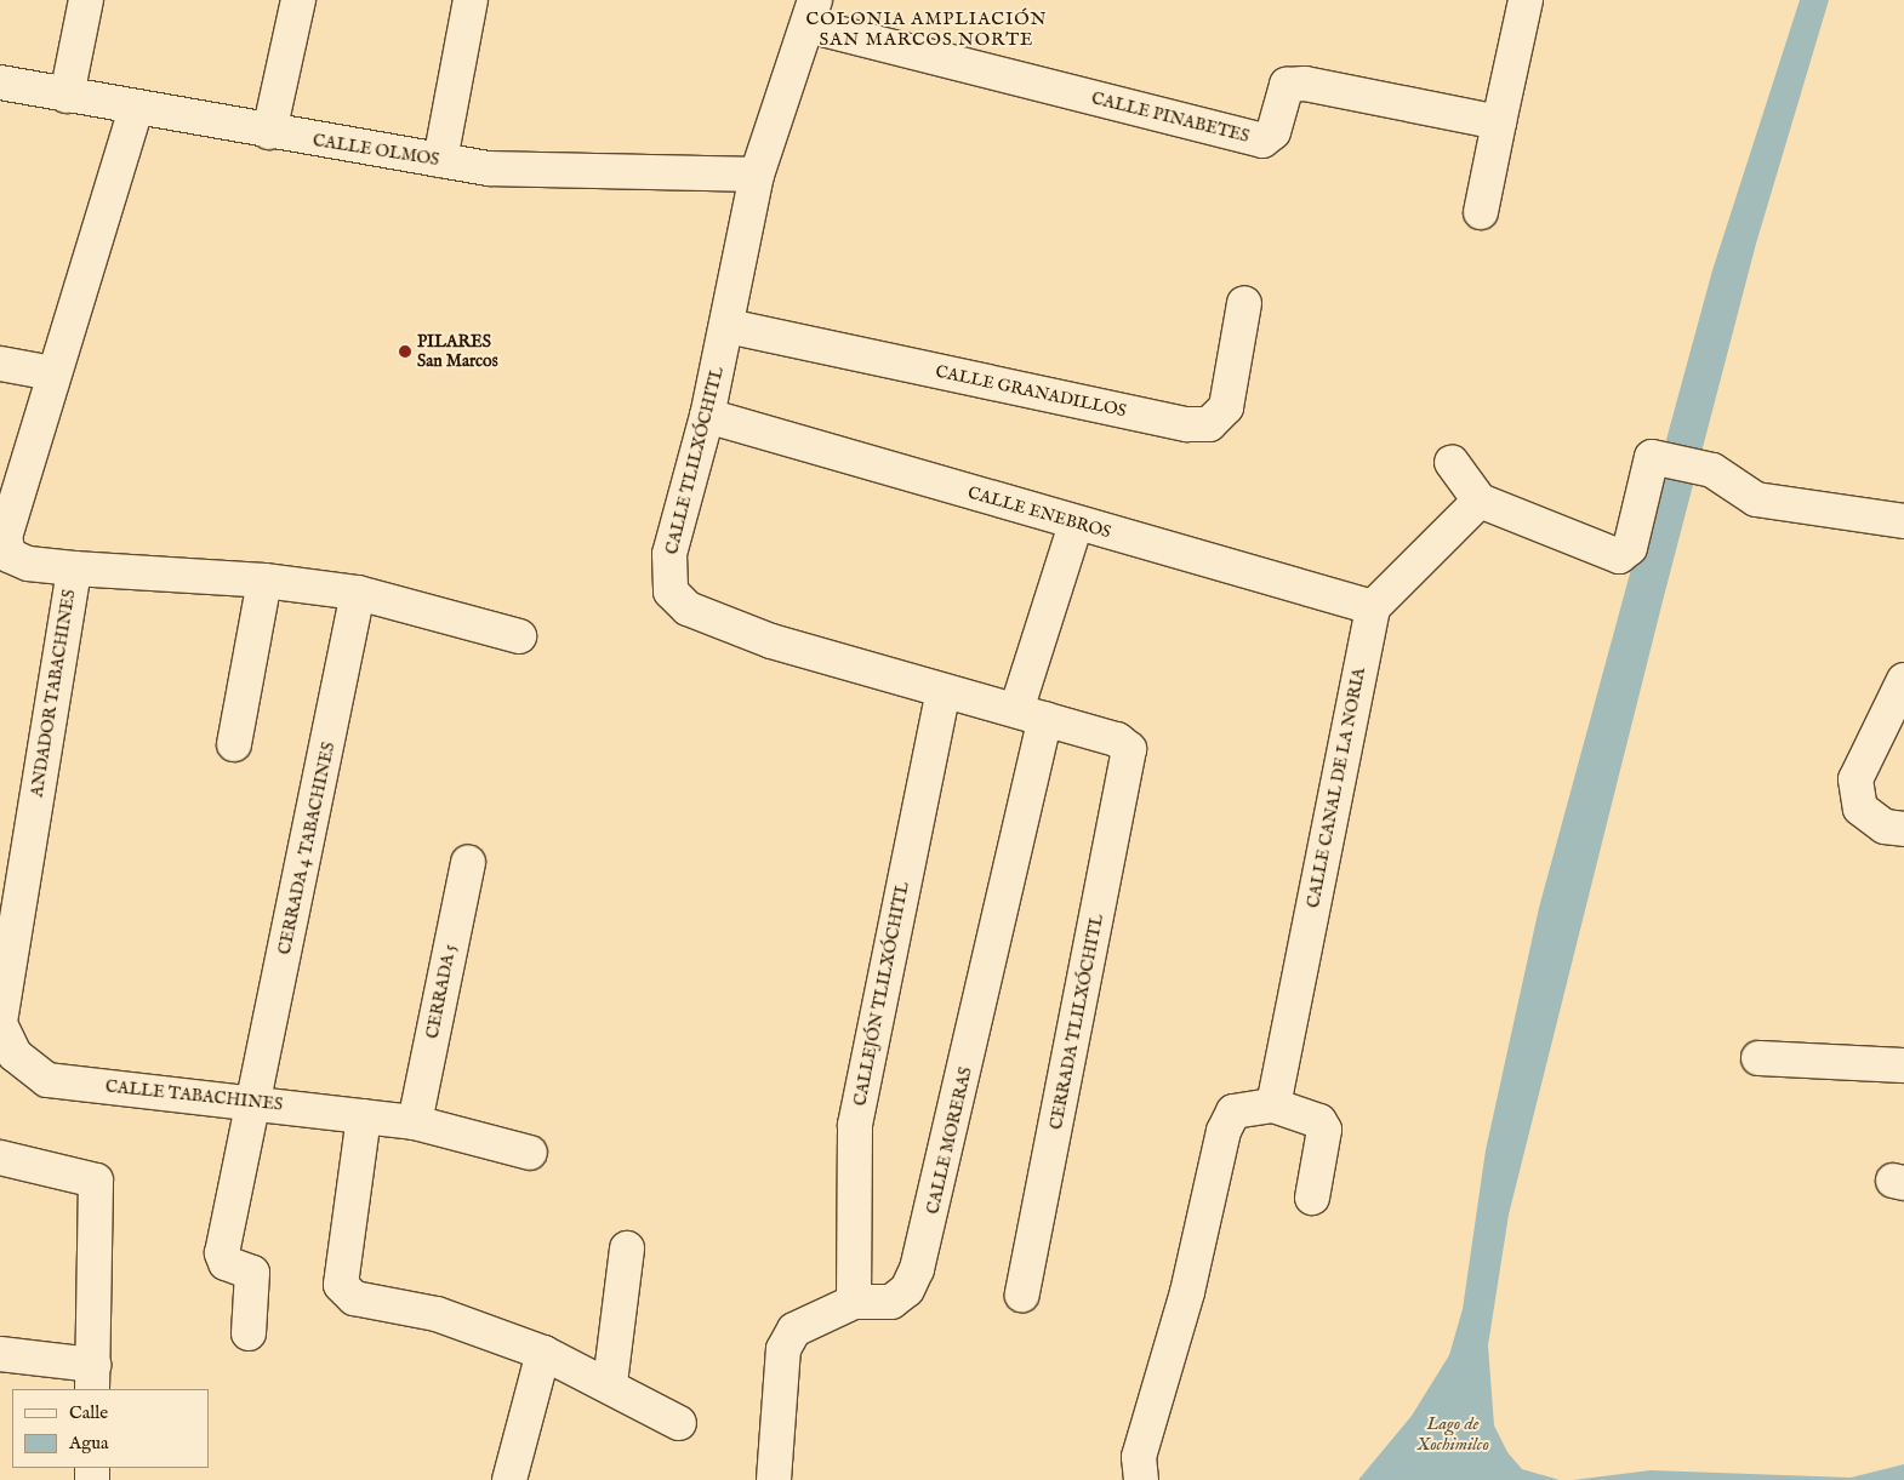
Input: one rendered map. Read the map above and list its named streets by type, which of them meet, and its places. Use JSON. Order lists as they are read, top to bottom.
{
  "streets": {
    "street": [
      "CALLE PINABETES",
      "CALLE OLMOS",
      "CALLE GRANADILLOS",
      "CALLE TLILXÓCHITL",
      "CALLE ENEBROS",
      "ANDADOR TABACHINES",
      "CALLE CANAL DE LA NORIA",
      "CERRADA 4 TABACHINES",
      "CERRADA 5",
      "CALLEJÓN TLILXÓCHITL",
      "CERRADA TLILXÓCHITL",
      "CALLE TABACHINES",
      "CALLE MORERAS"
    ]
  },
  "crossings": [
    ["CALLE PINABETES", "CALLE TLILXÓCHITL"],
    ["CALLE OLMOS", "CALLE TLILXÓCHITL"],
    ["CALLE OLMOS", "ANDADOR TABACHINES"],
    ["CALLE GRANADILLOS", "CALLE TLILXÓCHITL"],
    ["CALLE TLILXÓCHITL", "CALLE ENEBROS"],
    ["CALLE TLILXÓCHITL", "CALLEJÓN TLILXÓCHITL"],
    ["CALLE TLILXÓCHITL", "CERRADA TLILXÓCHITL"],
    ["CALLE TLILXÓCHITL", "CALLE MORERAS"],
    ["CALLE ENEBROS", "CALLE CANAL DE LA NORIA"],
    ["CALLE ENEBROS", "CALLE MORERAS"],
    ["ANDADOR TABACHINES", "CALLE TABACHINES"],
    ["CERRADA 4 TABACHINES", "CALLE TABACHINES"],
    ["CERRADA 5", "CALLE TABACHINES"],
    ["CALLEJÓN TLILXÓCHITL", "CALLE MORERAS"]
  ],
  "districts": ["COLONIA AMPLIACIÓN SAN MARCOS NORTE"],
  "water": ["Lago de Xochimilco"],
  "places": ["PILARES San Marcos"],
  "legend": ["Calle", "Agua"]
}
